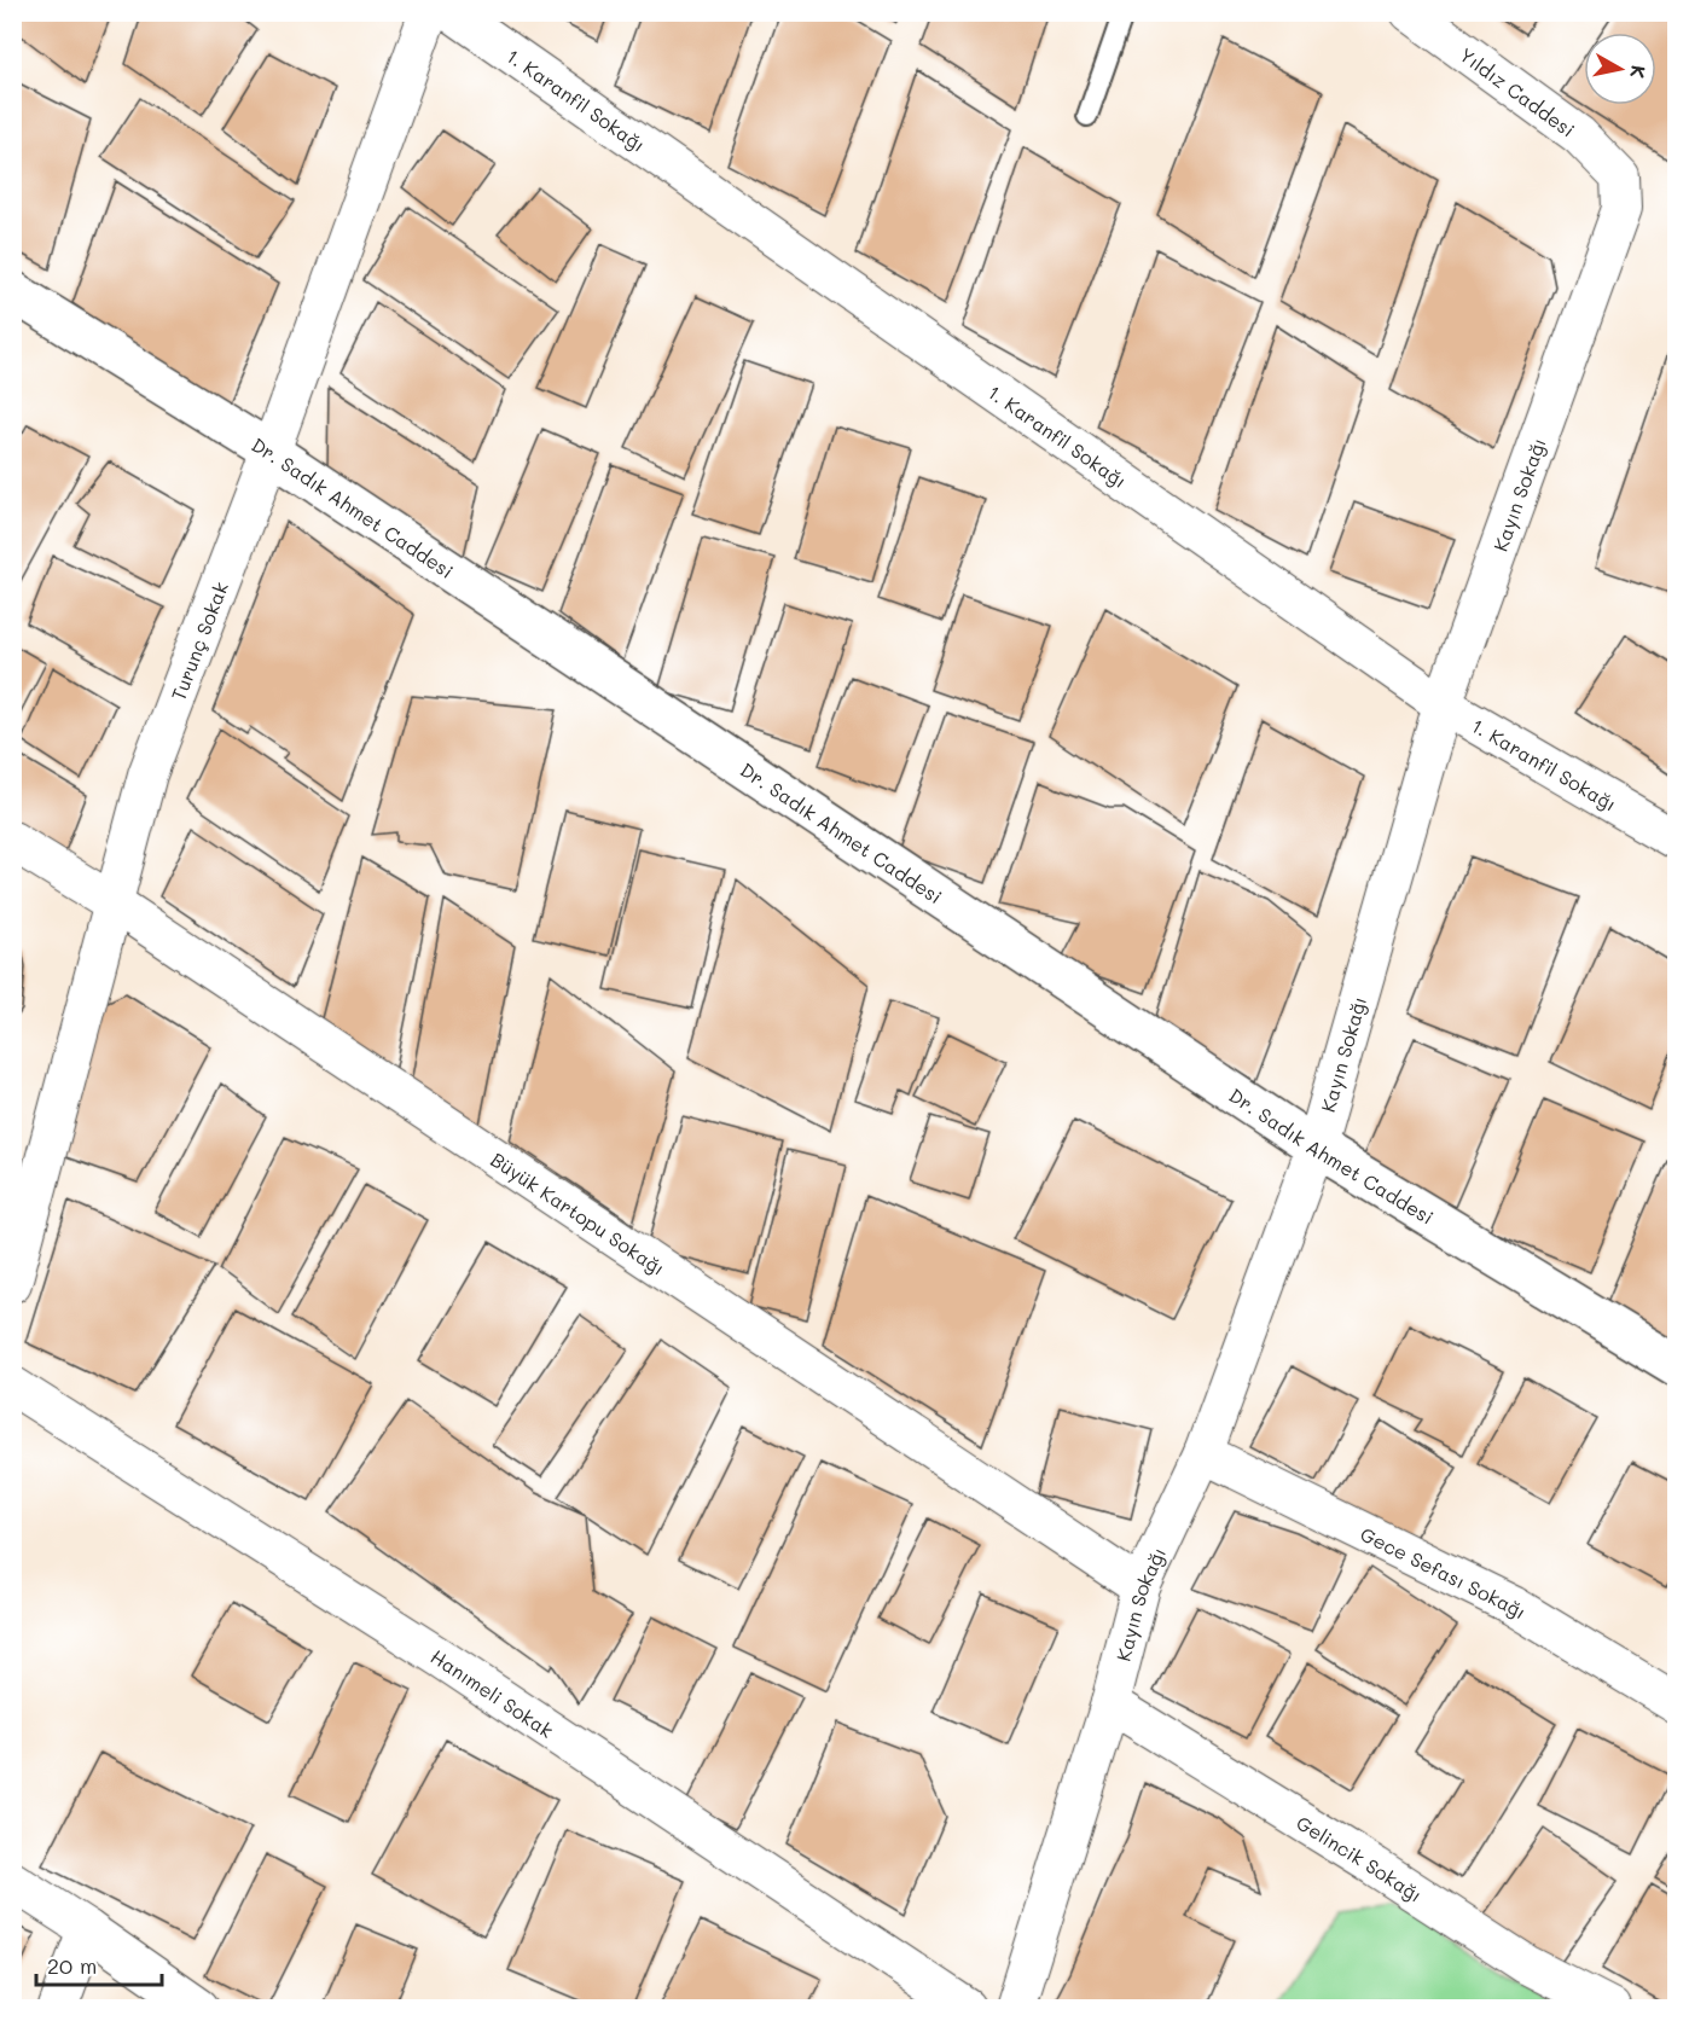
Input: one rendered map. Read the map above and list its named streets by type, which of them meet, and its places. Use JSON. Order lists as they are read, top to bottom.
{
  "streets": {
    "street": [
      "Yıldız Caddesi",
      "1. Karanfil Sokağı",
      "Kayın Sokağı",
      "Dr. Sadık Ahmet Caddesi",
      "Turunç Sokak",
      "Büyük Kartopu Sokağı",
      "Gece Sefası Sokağı",
      "Hanımeli Sokak",
      "Gelincik Sokağı"
    ]
  },
  "crossings": [
    ["Yıldız Caddesi", "Kayın Sokağı"],
    ["1. Karanfil Sokağı", "Kayın Sokağı"],
    ["Kayın Sokağı", "Dr. Sadık Ahmet Caddesi"],
    ["Kayın Sokağı", "Büyük Kartopu Sokağı"],
    ["Kayın Sokağı", "Gece Sefası Sokağı"],
    ["Kayın Sokağı", "Gelincik Sokağı"],
    ["Dr. Sadık Ahmet Caddesi", "Turunç Sokak"],
    ["Turunç Sokak", "Büyük Kartopu Sokağı"]
  ],
  "scale_bar": "20 m",
  "north": "right"
}
